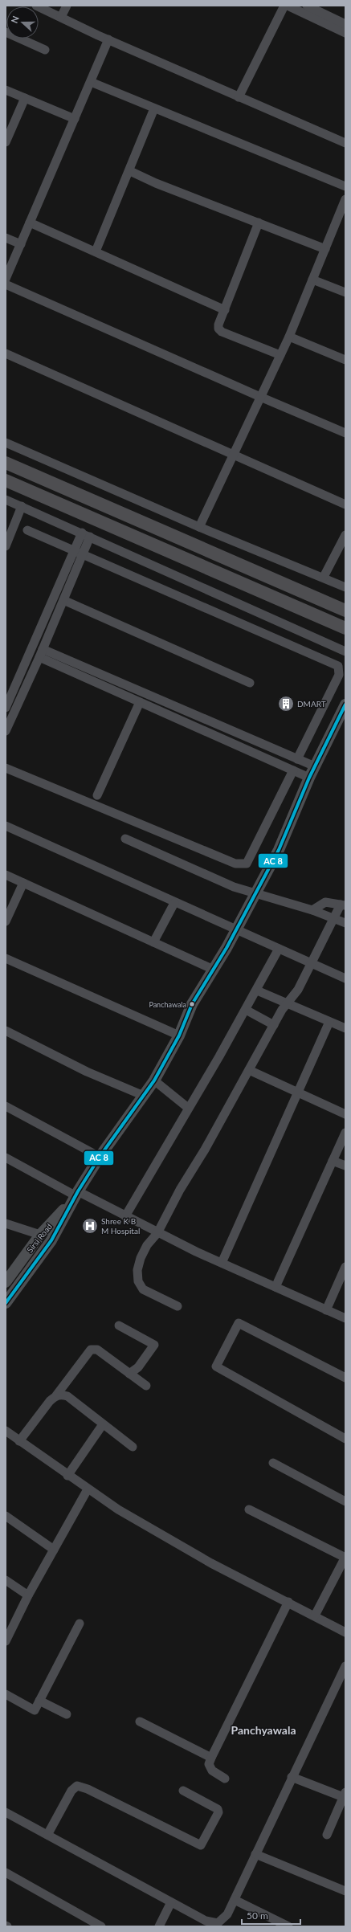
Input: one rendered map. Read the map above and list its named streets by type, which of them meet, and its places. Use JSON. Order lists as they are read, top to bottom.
{
  "streets": {
    "main road": ["Sirsi Road"]
  },
  "districts": ["Panchyawala"],
  "places": {
    "building": ["DMART"],
    "other": ["Panchawala"],
    "hospital": ["Shree K B M Hospital"]
  },
  "scale_bar": "50 m",
  "north": "left"
}
